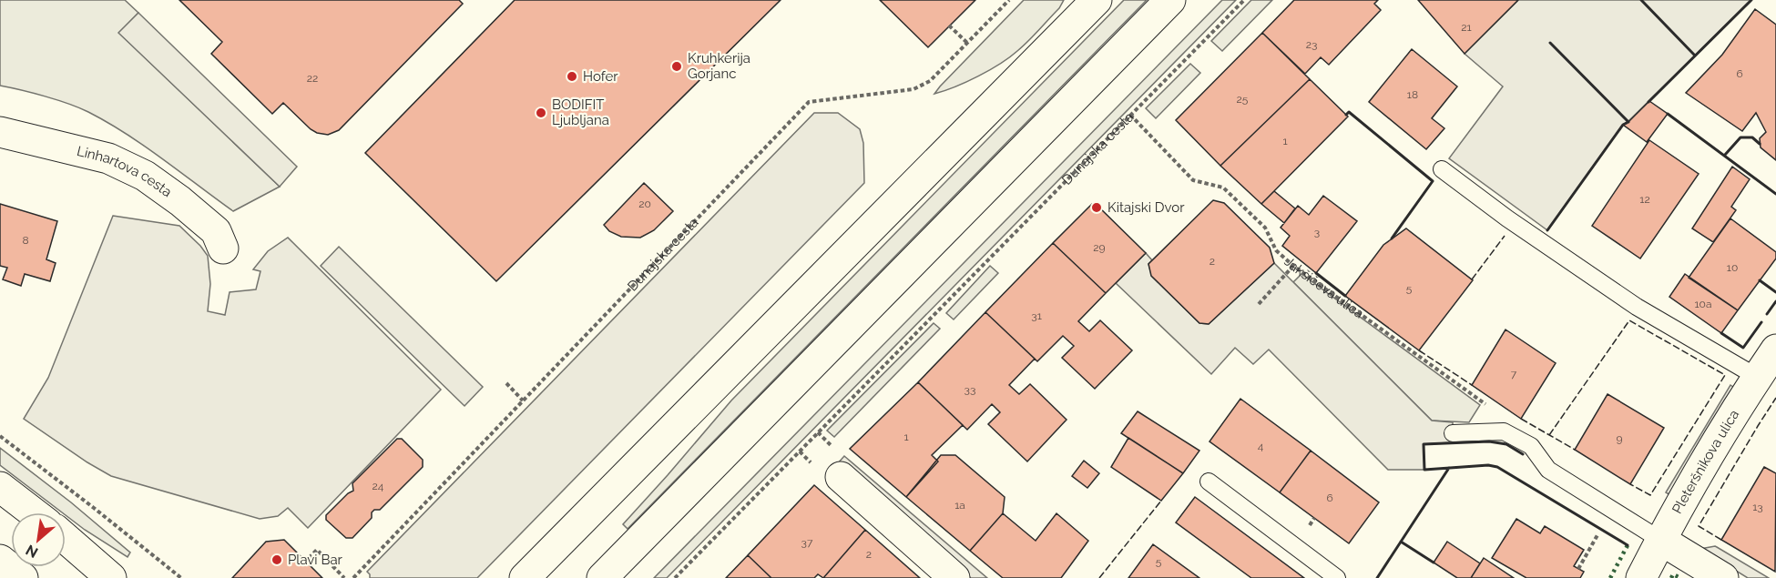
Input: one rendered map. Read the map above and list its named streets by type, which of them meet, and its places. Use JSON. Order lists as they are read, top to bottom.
{
  "streets": {
    "main road": ["Linhartova cesta", "Pleteršnikova ulica"],
    "path": ["Dunajska cesta", "Jakšičeva ulica"]
  },
  "crossings": [
    ["Dunajska cesta", "Jakšičeva ulica"]
  ],
  "places": [
    "Kruhkerija Gorjanc",
    "Hofer",
    "BODIFIT Ljubljana",
    "Kitajski Dvor",
    "Plavi Bar"
  ],
  "house_numbers": [
    "21",
    "23",
    "6",
    "22",
    "18",
    "25",
    "1",
    "12",
    "20",
    "3",
    "8",
    "29",
    "2",
    "10",
    "5",
    "10a",
    "31",
    "7",
    "33",
    "1",
    "9",
    "4",
    "24",
    "6",
    "1a",
    "13",
    "37",
    "2",
    "5"
  ],
  "north": "bottom left"
}
